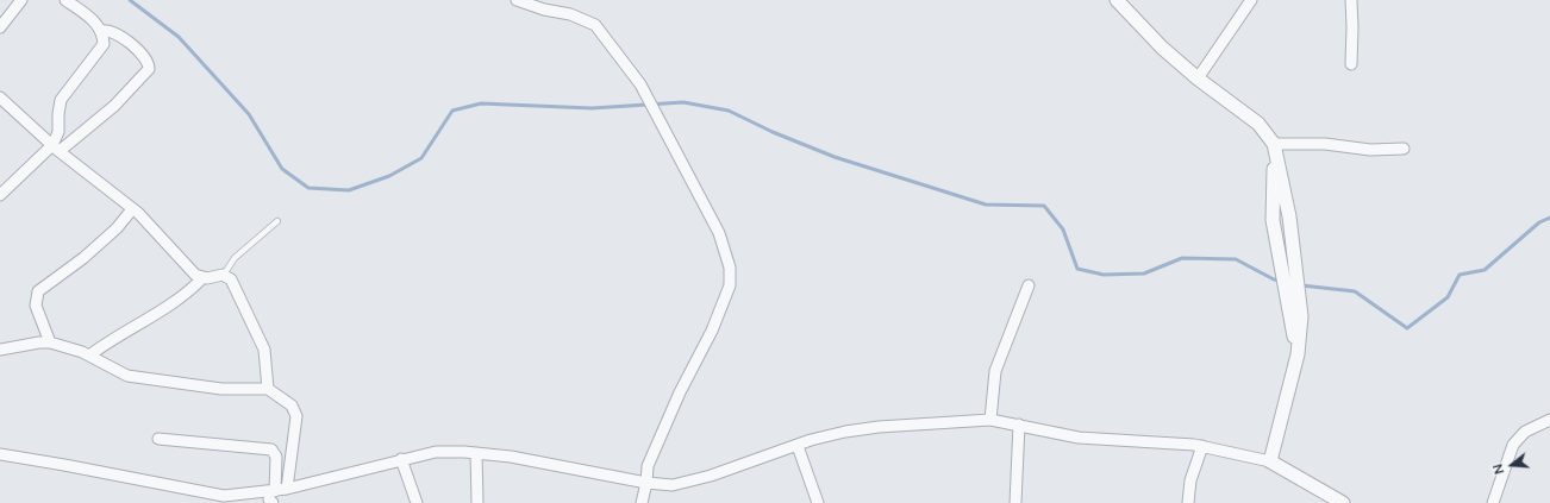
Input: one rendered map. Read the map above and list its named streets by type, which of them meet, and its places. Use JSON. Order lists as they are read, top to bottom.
{
  "north": "left"
}
